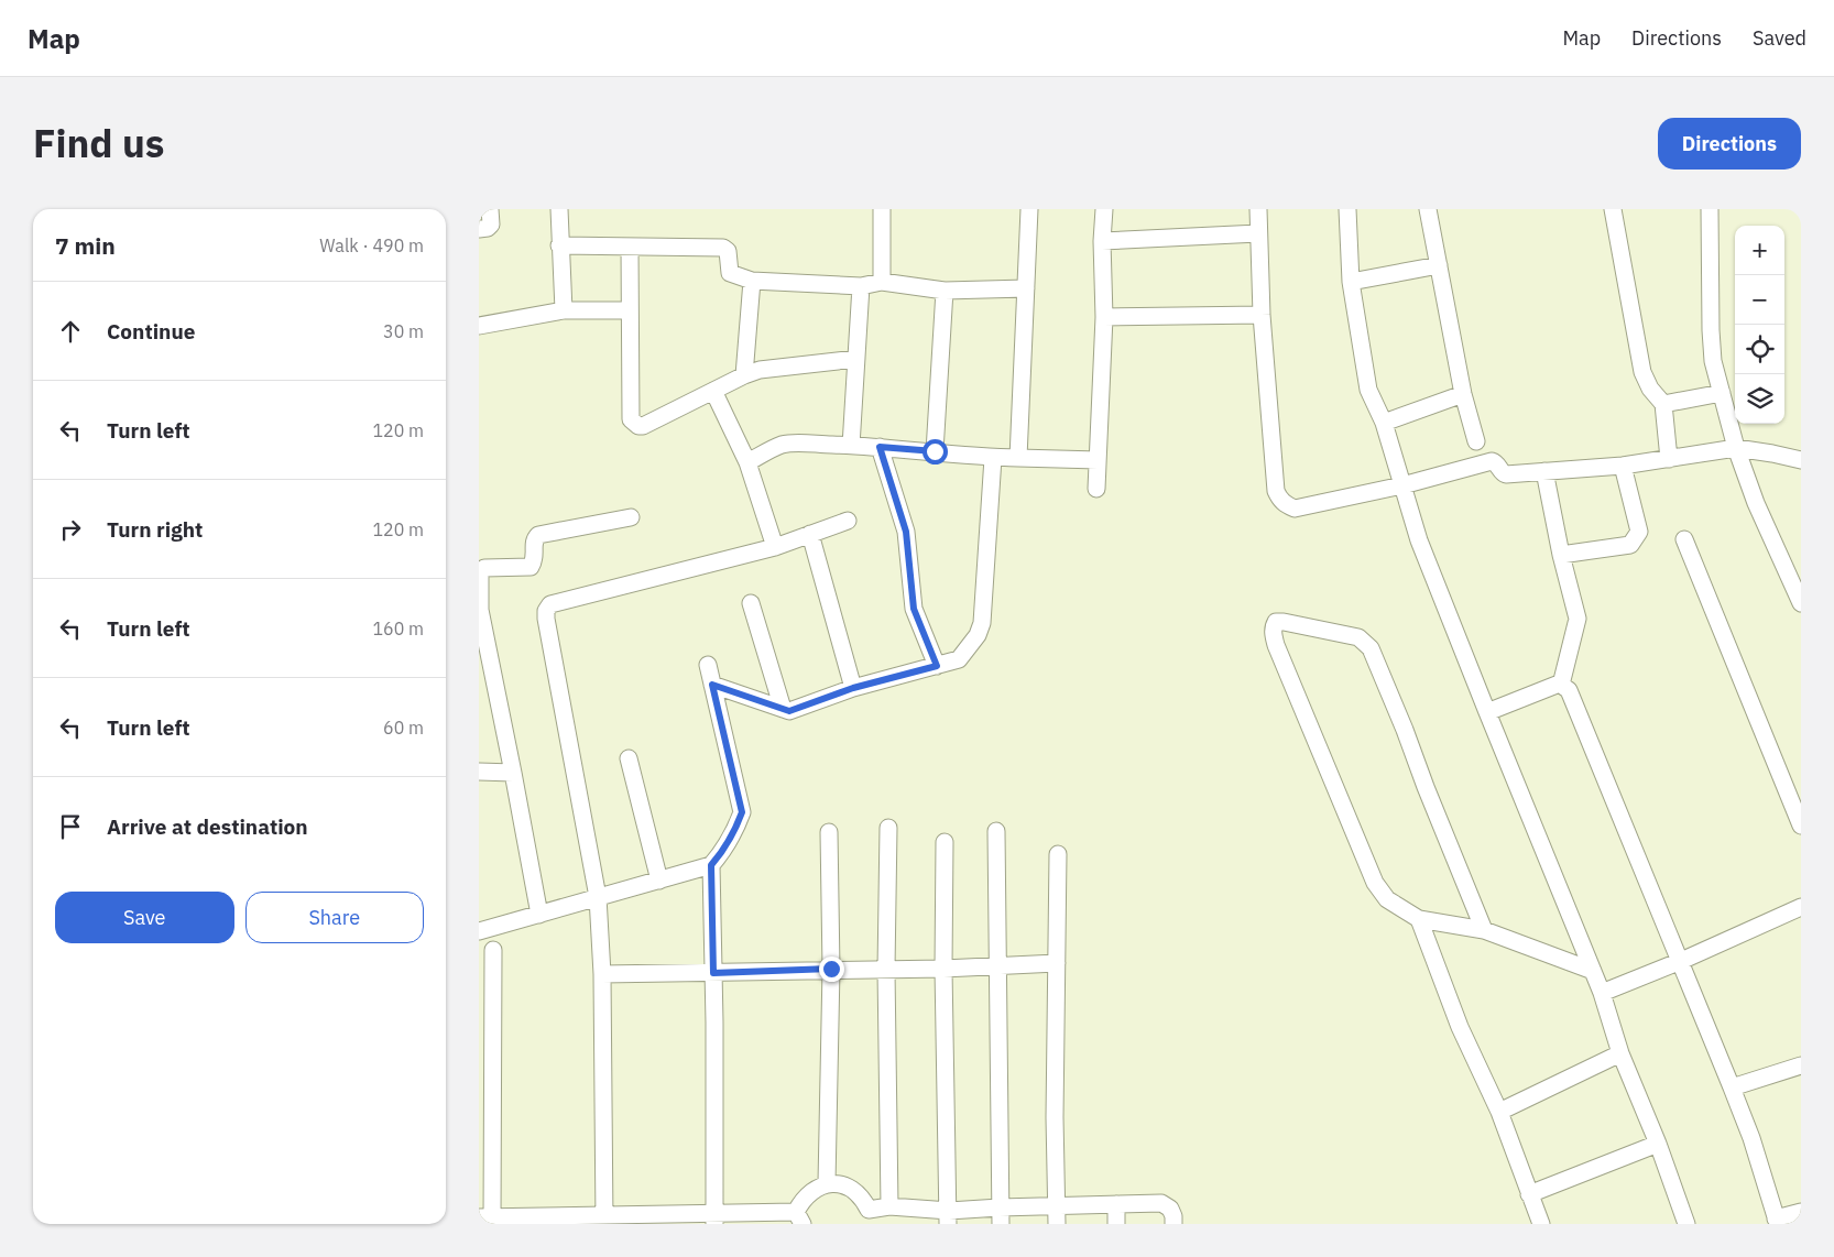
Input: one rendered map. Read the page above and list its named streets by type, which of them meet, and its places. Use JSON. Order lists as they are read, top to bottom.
{
  "page": {
    "header": "Map",
    "nav": ["Map", "Directions", "Saved"],
    "title": "Find us",
    "buttons": [
      "Directions",
      ["Save", "Share"]
    ],
    "heading": ["7 min", "Walk · 490 m"],
    "map_buttons": ["+", "−"],
    "list": [
      ["Continue", "30 m"],
      ["Turn left", "120 m"],
      ["Turn right", "120 m"],
      ["Turn left", "160 m"],
      ["Turn left", "60 m"],
      "Arrive at destination"
    ]
  }
}
